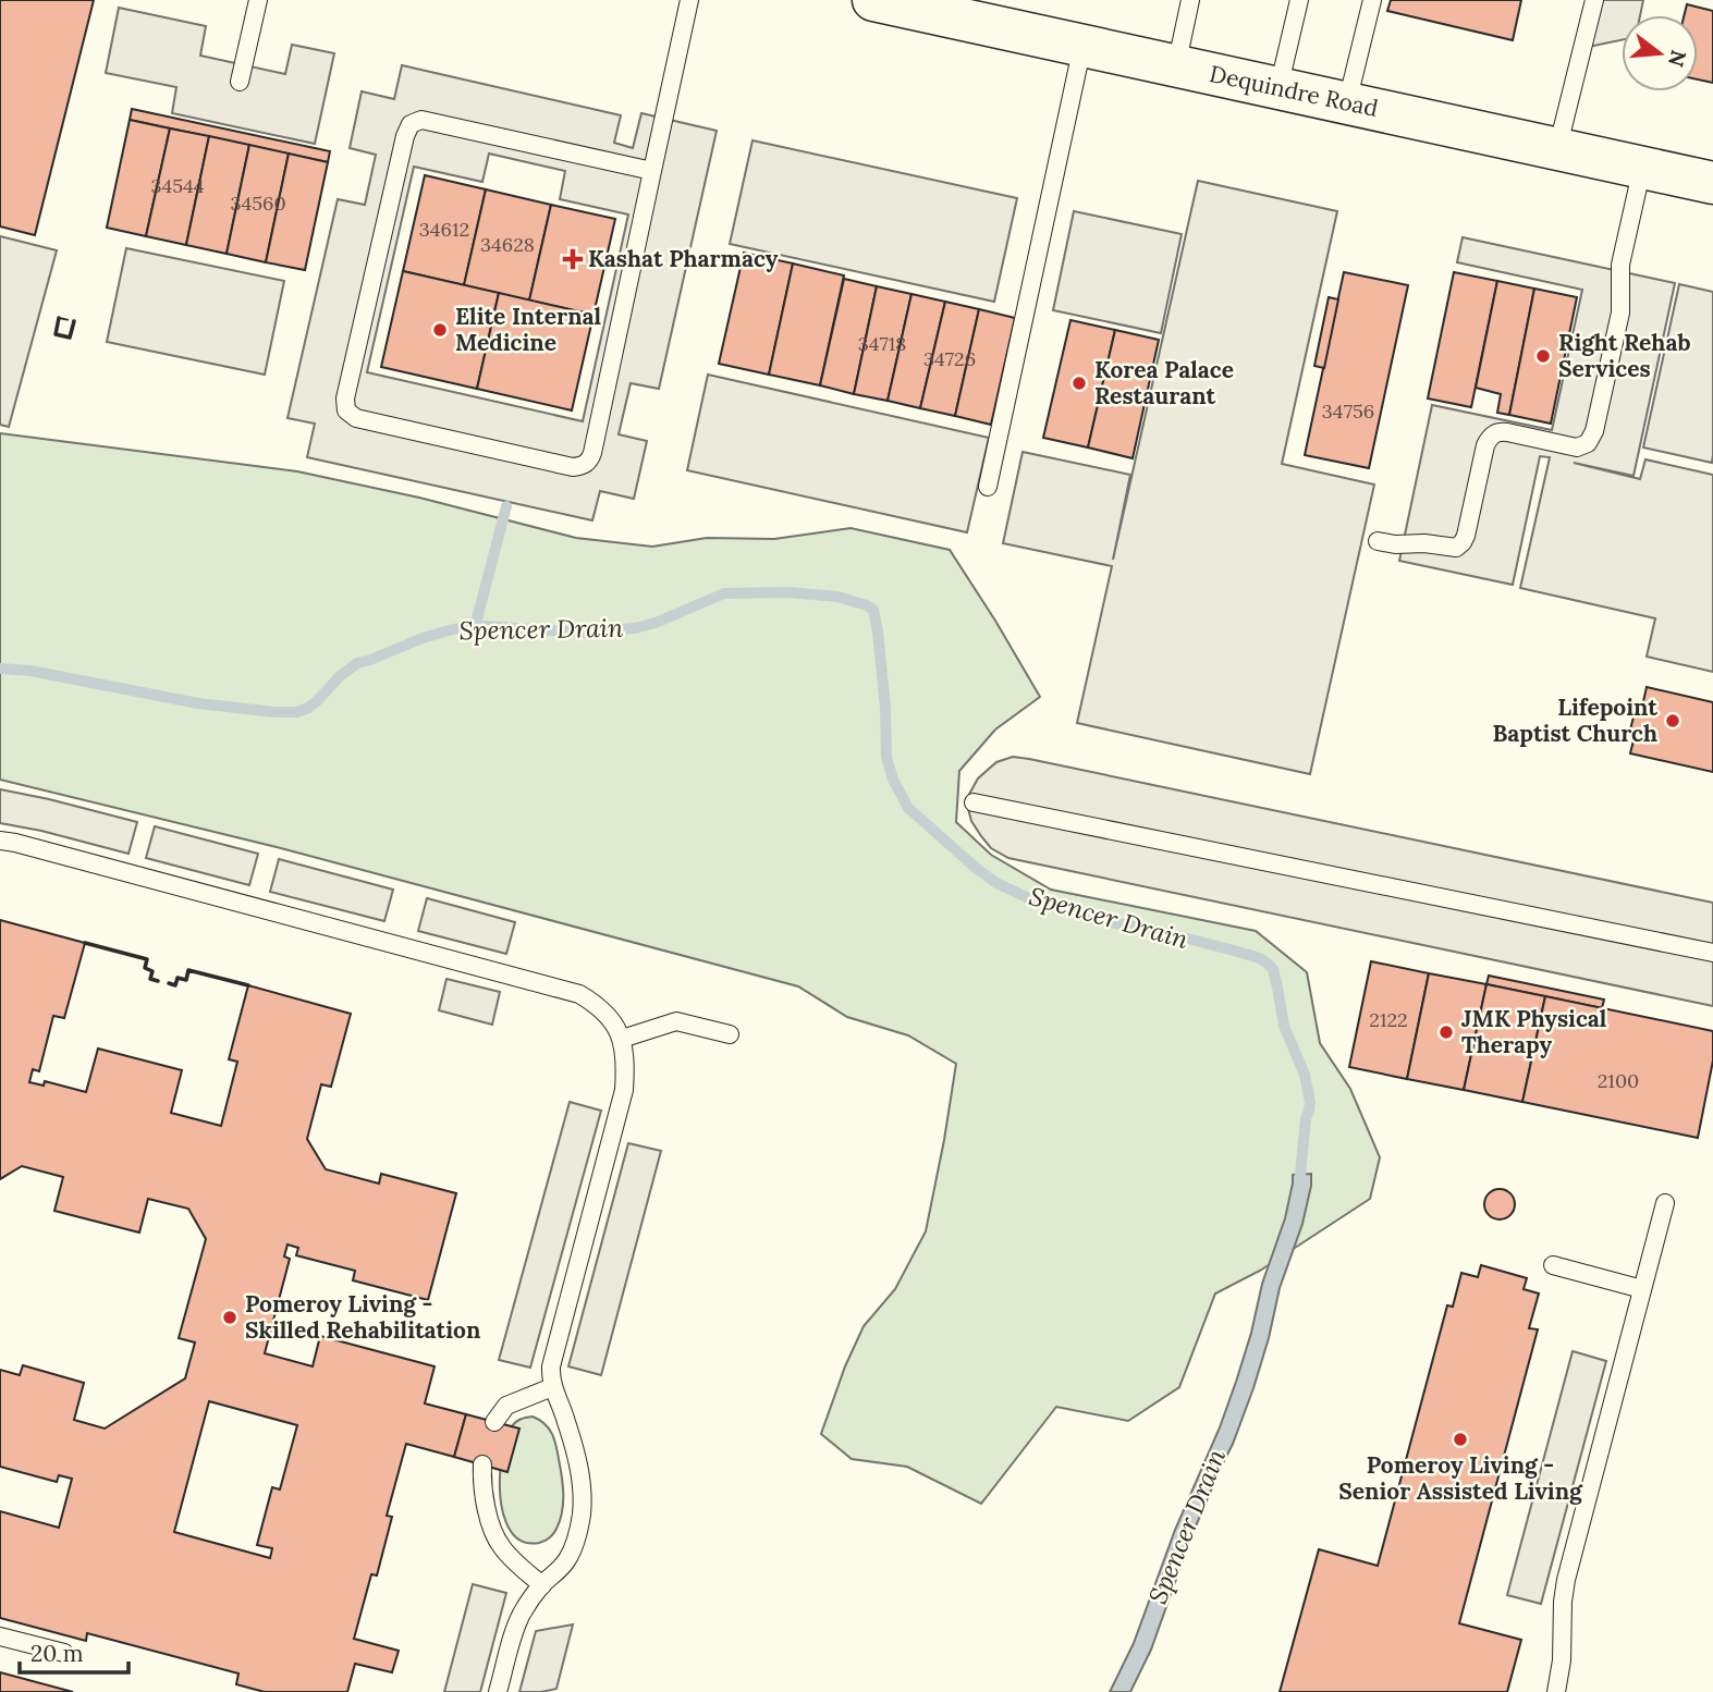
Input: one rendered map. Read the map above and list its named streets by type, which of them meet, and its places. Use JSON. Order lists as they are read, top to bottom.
{
  "streets": {
    "main road": ["Dequindre Road"]
  },
  "water": ["Spencer Drain"],
  "places": {
    "health": ["Kashat Pharmacy"],
    "other": [
      "Elite Internal Medicine",
      "Right Rehab Services",
      "Korea Palace Restaurant",
      "Lifepoint Baptist Church",
      "JMK Physical Therapy",
      "Pomeroy Living - Skilled Rehabilitation",
      "Pomeroy Living - Senior Assisted Living"
    ]
  },
  "house_numbers": [
    "34544",
    "34560",
    "34612",
    "34628",
    "34718",
    "34726",
    "34756",
    "2122",
    "2100"
  ],
  "scale_bar": "20 m",
  "north": "right"
}
